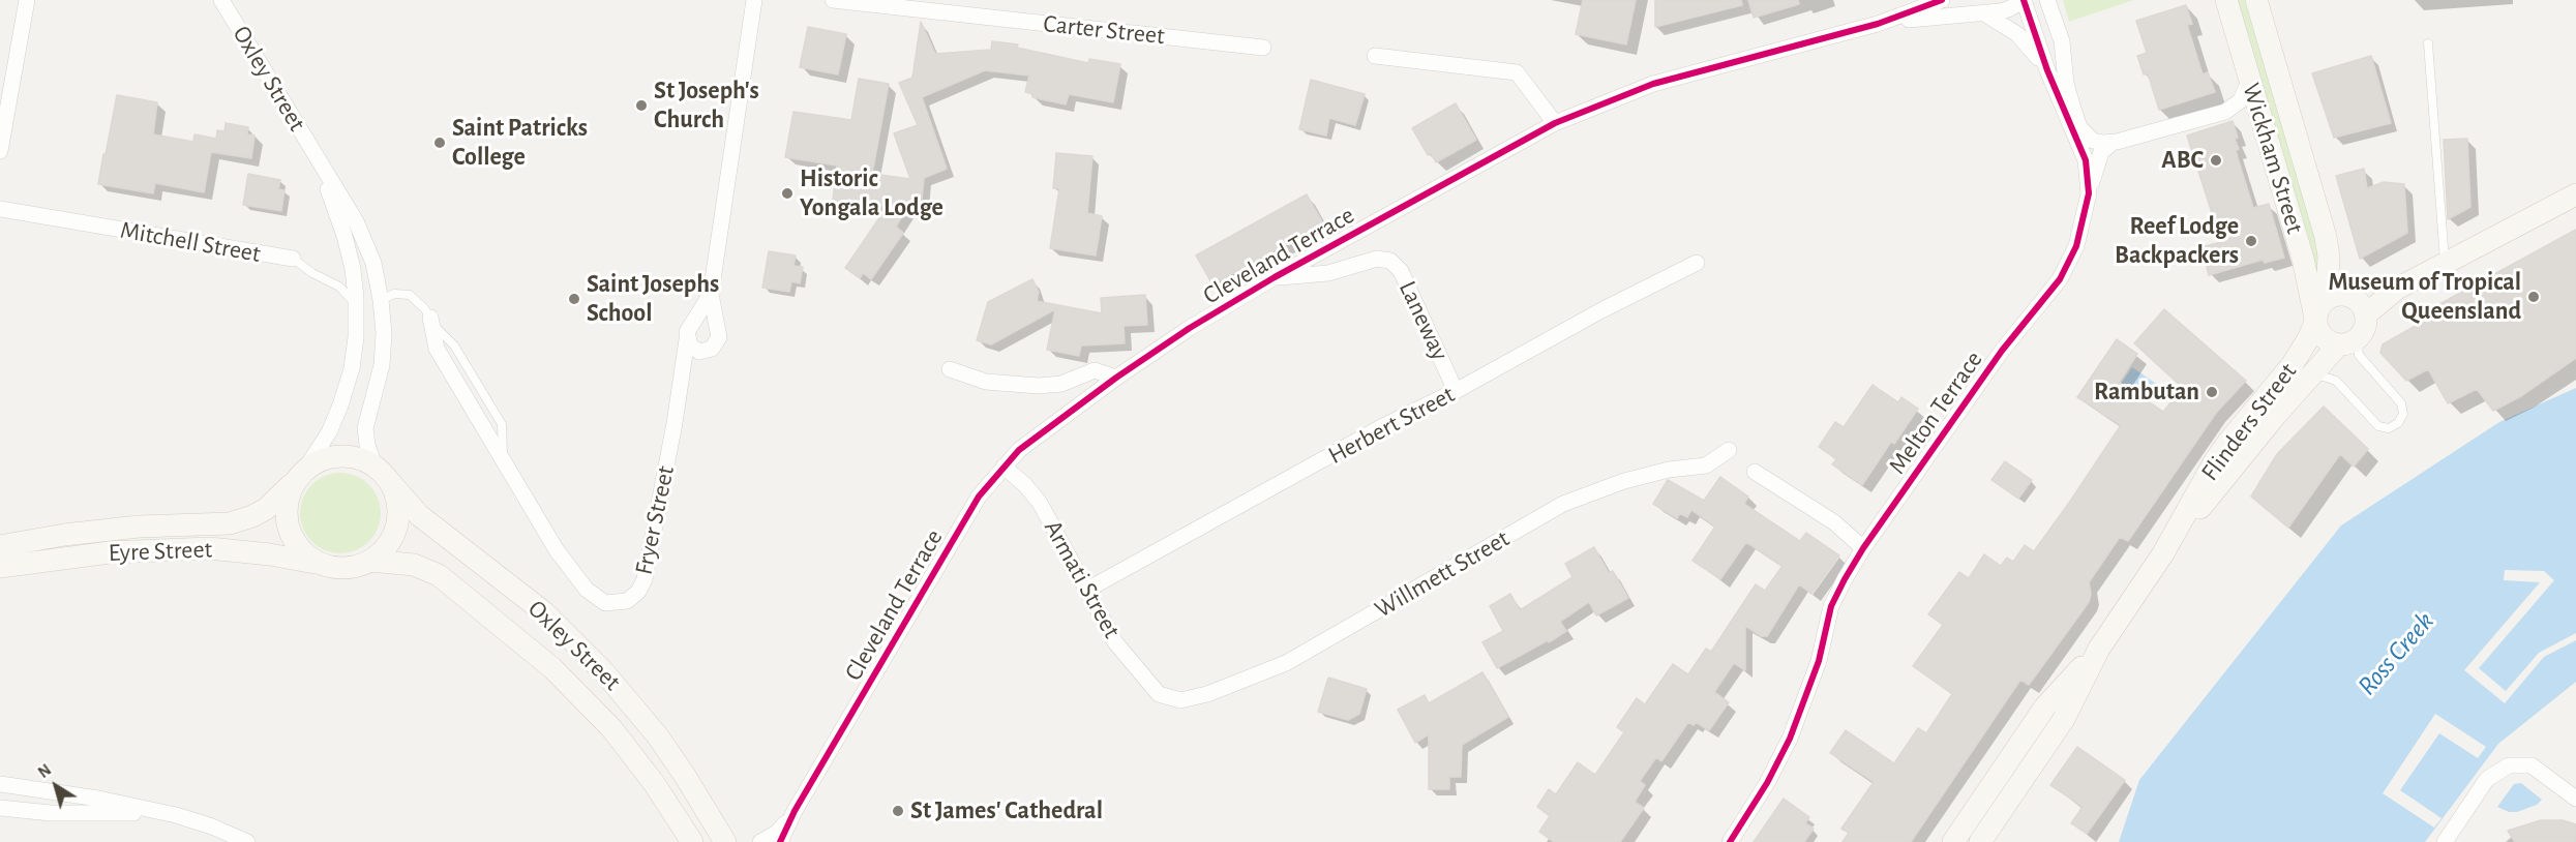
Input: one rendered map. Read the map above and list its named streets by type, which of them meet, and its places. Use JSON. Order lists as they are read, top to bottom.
{
  "streets": {
    "main road": [
      "Oxley Street",
      "Wickham Street",
      "Flinders Street",
      "Eyre Street"
    ],
    "street": [
      "Carter Street",
      "Mitchell Street",
      "Cleveland Terrace",
      "Laneway",
      "Melton Terrace",
      "Herbert Street",
      "Fryer Street",
      "Willmett Street",
      "Armati Street"
    ]
  },
  "crossings": [
    ["Oxley Street", "Mitchell Street"],
    ["Oxley Street", "Eyre Street"],
    ["Wickham Street", "Flinders Street"],
    ["Cleveland Terrace", "Laneway"],
    ["Cleveland Terrace", "Melton Terrace"],
    ["Cleveland Terrace", "Armati Street"],
    ["Laneway", "Herbert Street"],
    ["Herbert Street", "Armati Street"],
    ["Willmett Street", "Armati Street"]
  ],
  "water": ["Ross Creek"],
  "places": [
    "St Joseph's Church",
    "Saint Patricks College",
    "ABC",
    "Historic Yongala Lodge",
    "Reef Lodge Backpackers",
    "Museum of Tropical Queensland",
    "Saint Josephs School",
    "Rambutan",
    "St James' Cathedral"
  ],
  "north": "top left"
}
